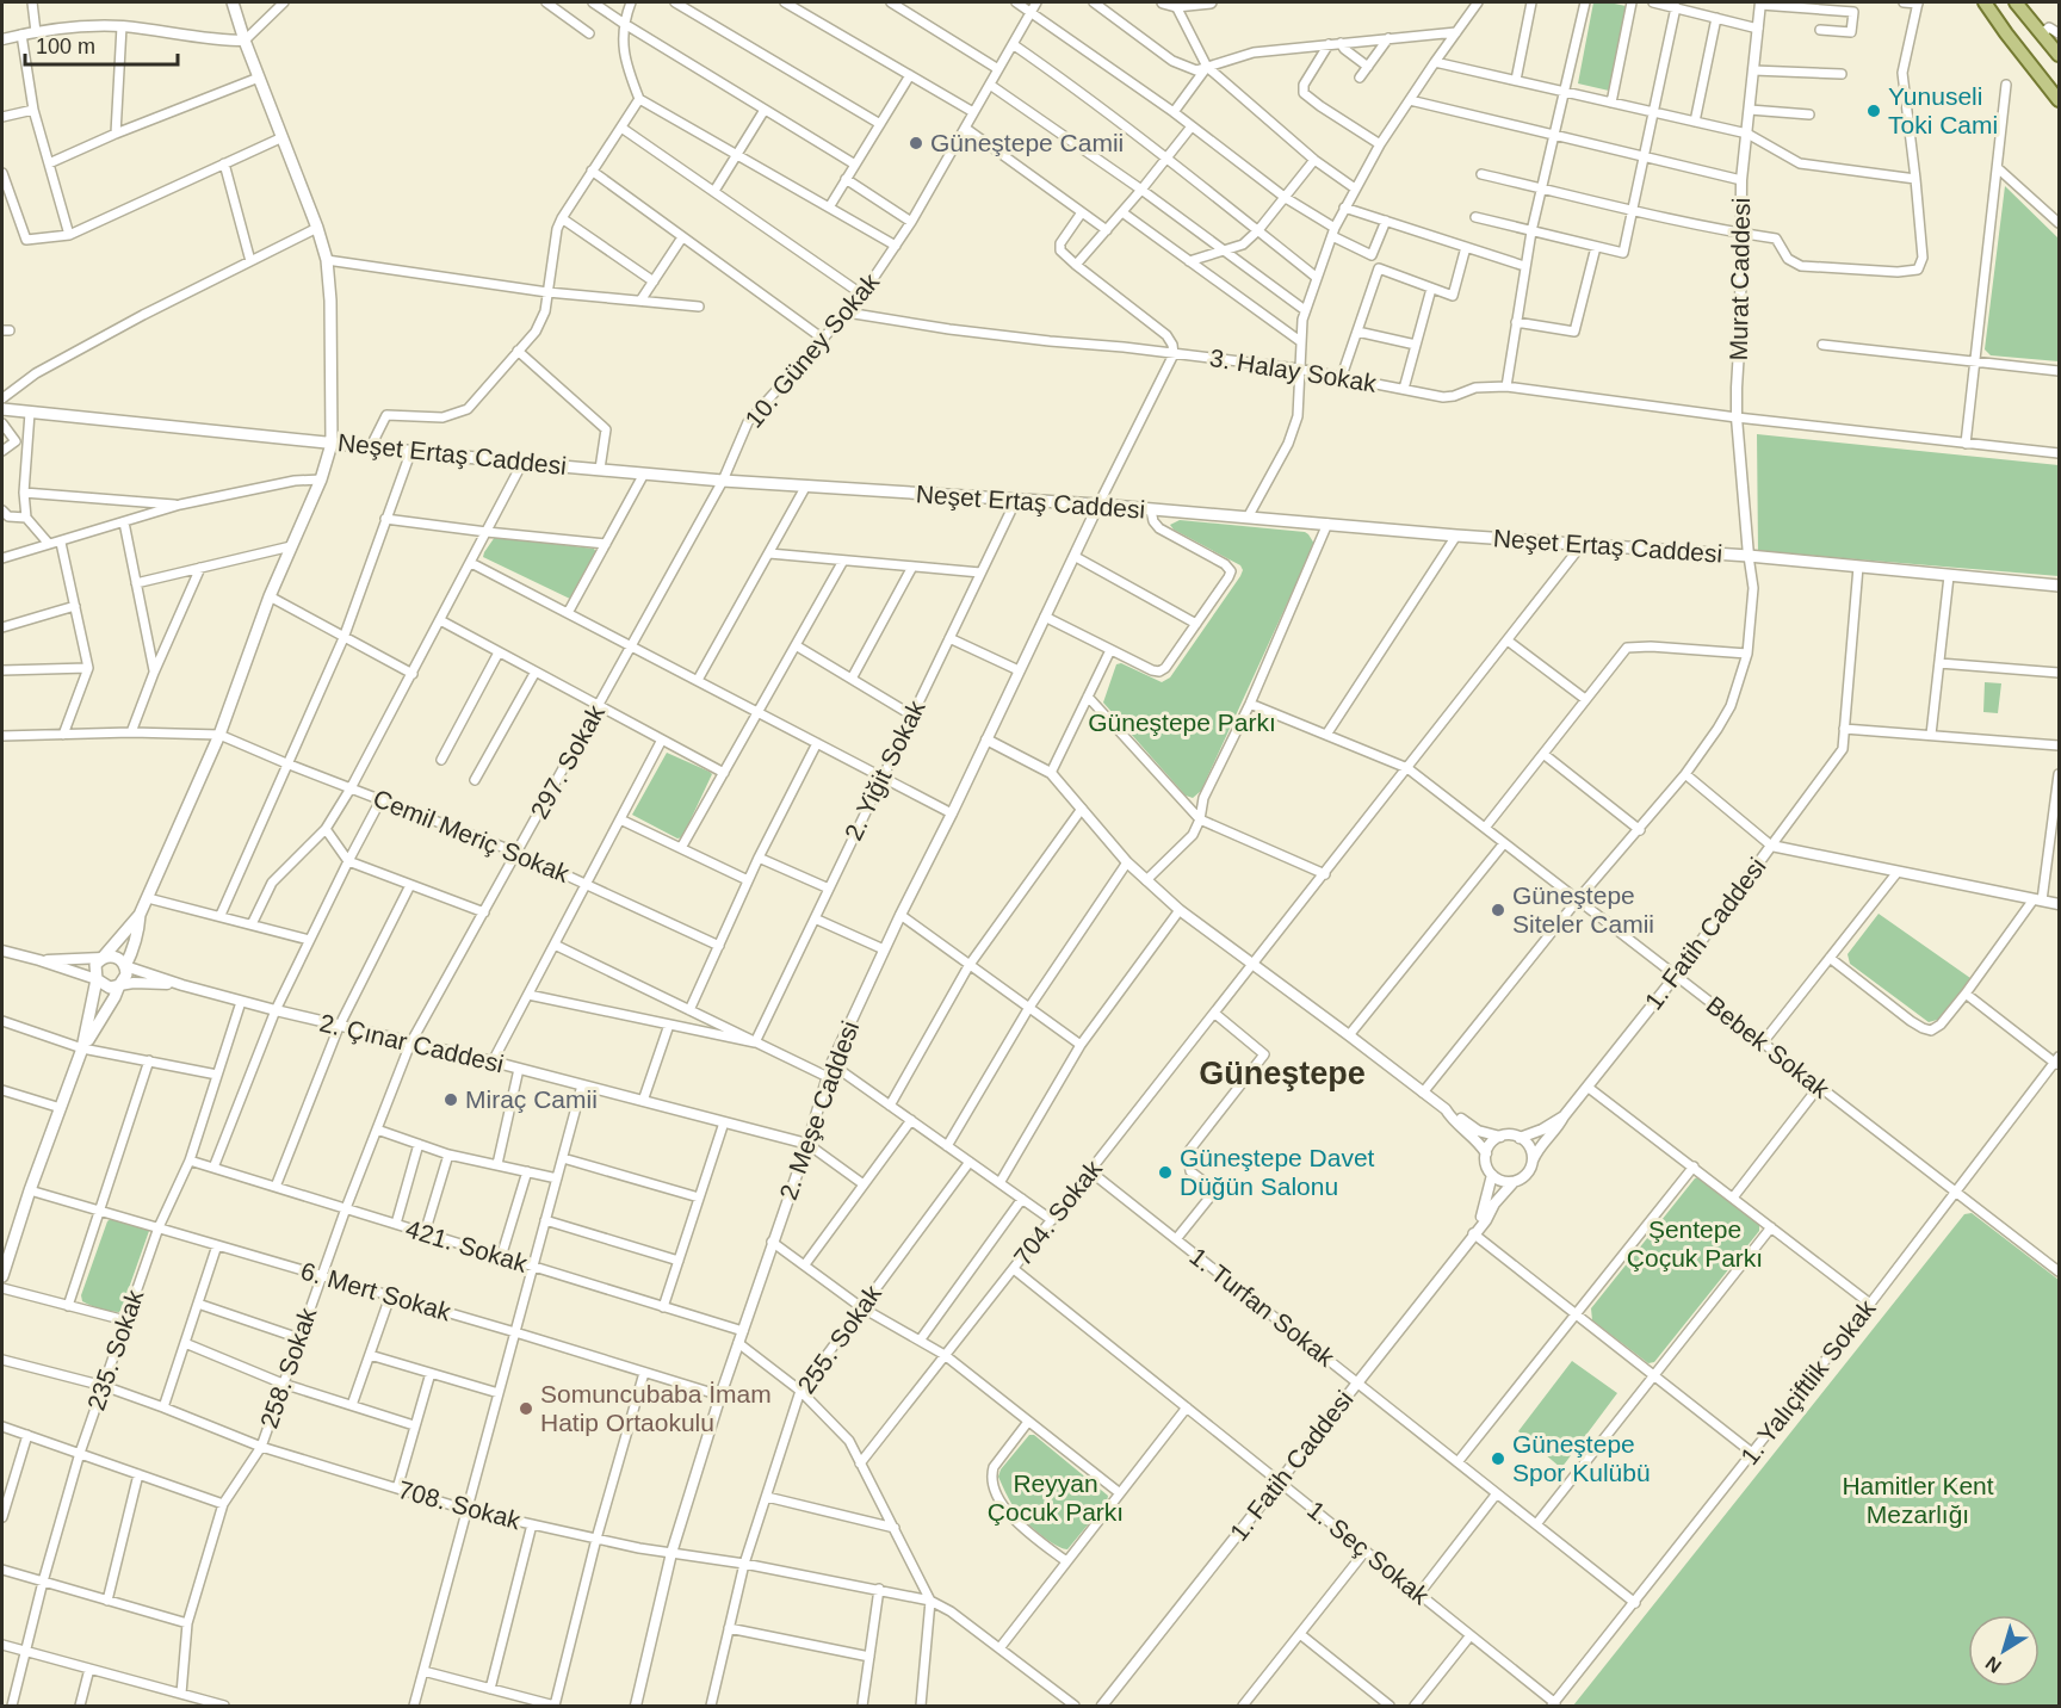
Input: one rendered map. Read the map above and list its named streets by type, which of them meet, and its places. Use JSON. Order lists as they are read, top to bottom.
{
  "streets": {
    "main road": ["Neşet Ertaş Caddesi"],
    "street": [
      "Murat Caddesi",
      "10. Güney Sokak",
      "3. Halay Sokak",
      "297. Sokak",
      "2. Yiğit Sokak",
      "Cemil Meriç Sokak",
      "1. Fatih Caddesi",
      "2. Çınar Caddesi",
      "Bebek Sokak",
      "2. Meşe Caddesi",
      "704. Sokak",
      "421. Sokak",
      "6. Mert Sokak",
      "1. Turfan Sokak",
      "255. Sokak",
      "235. Sokak",
      "258. Sokak",
      "1. Yalıçiftlik Sokak",
      "708. Sokak",
      "1. Seç Sokak"
    ]
  },
  "crossings": [
    ["Murat Caddesi", "3. Halay Sokak"],
    ["Murat Caddesi", "Neşet Ertaş Caddesi"],
    ["10. Güney Sokak", "3. Halay Sokak"],
    ["10. Güney Sokak", "Neşet Ertaş Caddesi"],
    ["10. Güney Sokak", "297. Sokak"],
    ["Neşet Ertaş Caddesi", "297. Sokak"],
    ["Neşet Ertaş Caddesi", "2. Yiğit Sokak"],
    ["Neşet Ertaş Caddesi", "2. Meşe Caddesi"],
    ["Neşet Ertaş Caddesi", "704. Sokak"],
    ["297. Sokak", "Cemil Meriç Sokak"],
    ["297. Sokak", "2. Çınar Caddesi"],
    ["297. Sokak", "258. Sokak"],
    ["1. Fatih Caddesi", "Bebek Sokak"],
    ["1. Fatih Caddesi", "1. Turfan Sokak"],
    ["1. Fatih Caddesi", "1. Seç Sokak"],
    ["2. Çınar Caddesi", "2. Meşe Caddesi"],
    ["2. Çınar Caddesi", "235. Sokak"],
    ["2. Çınar Caddesi", "258. Sokak"],
    ["Bebek Sokak", "704. Sokak"],
    ["Bebek Sokak", "1. Yalıçiftlik Sokak"],
    ["2. Meşe Caddesi", "421. Sokak"],
    ["2. Meşe Caddesi", "6. Mert Sokak"],
    ["2. Meşe Caddesi", "708. Sokak"],
    ["704. Sokak", "1. Turfan Sokak"],
    ["704. Sokak", "1. Seç Sokak"],
    ["421. Sokak", "235. Sokak"],
    ["421. Sokak", "258. Sokak"],
    ["6. Mert Sokak", "235. Sokak"],
    ["6. Mert Sokak", "258. Sokak"],
    ["1. Turfan Sokak", "1. Yalıçiftlik Sokak"],
    ["255. Sokak", "708. Sokak"],
    ["235. Sokak", "708. Sokak"],
    ["258. Sokak", "708. Sokak"],
    ["1. Yalıçiftlik Sokak", "1. Seç Sokak"]
  ],
  "districts": ["Güneştepe"],
  "parks": [
    "Güneştepe Parkı",
    "Şentepe Çoçuk Parkı",
    "Reyyan Çocuk Parkı",
    "Hamitler Kent Mezarlığı"
  ],
  "places": [
    "Yunuseli Toki Cami",
    "Güneştepe Camii",
    "Güneştepe Siteler Camii",
    "Miraç Camii",
    "Güneştepe Davet Düğün Salonu",
    "Somuncubaba İmam Hatip Ortaokulu",
    "Güneştepe Spor Kulübü"
  ],
  "scale_bar": "100 m",
  "north": "bottom left"
}
